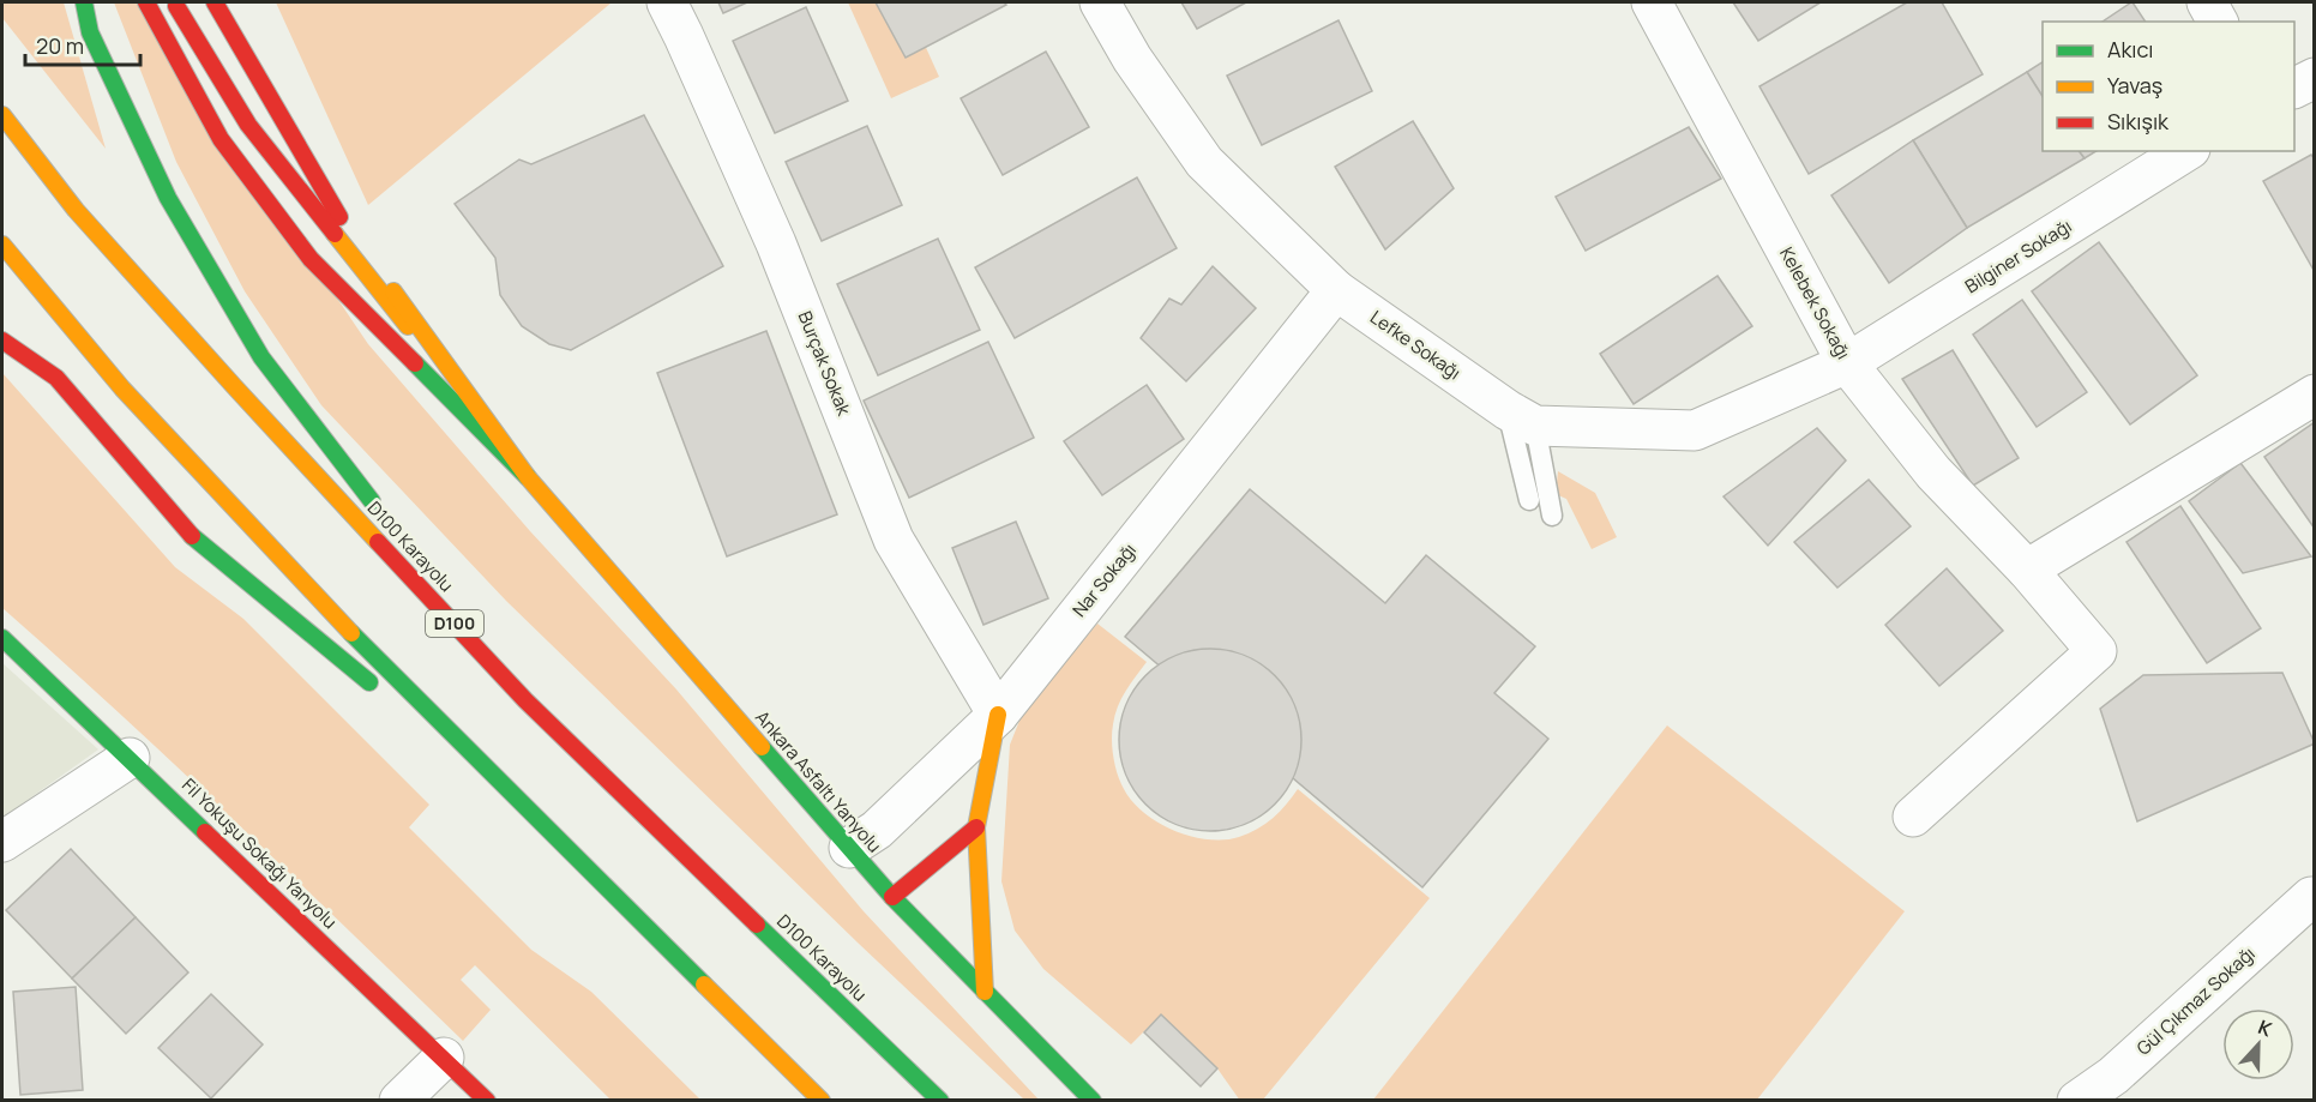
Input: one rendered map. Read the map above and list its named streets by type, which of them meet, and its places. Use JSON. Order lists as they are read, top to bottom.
{
  "streets": {
    "main road": [
      "D100 Karayolu",
      "D100",
      "Ankara Asfaltı Yanyolu",
      "Fil Yokuşu Sokağı Yanyolu"
    ],
    "street": [
      "Bilginer Sokağı",
      "Kelebek Sokağı",
      "Lefke Sokağı",
      "Burçak Sokak",
      "Nar Sokağı",
      "Gül Çıkmaz Sokağı"
    ]
  },
  "crossings": [
    ["Bilginer Sokağı", "Kelebek Sokağı"],
    ["Lefke Sokağı", "Nar Sokağı"],
    ["Burçak Sokak", "Nar Sokağı"],
    ["Nar Sokağı", "Ankara Asfaltı Yanyolu"]
  ],
  "legend": ["Akıcı", "Yavaş", "Sıkışık"],
  "scale_bar": "20 m",
  "north": "top"
}
